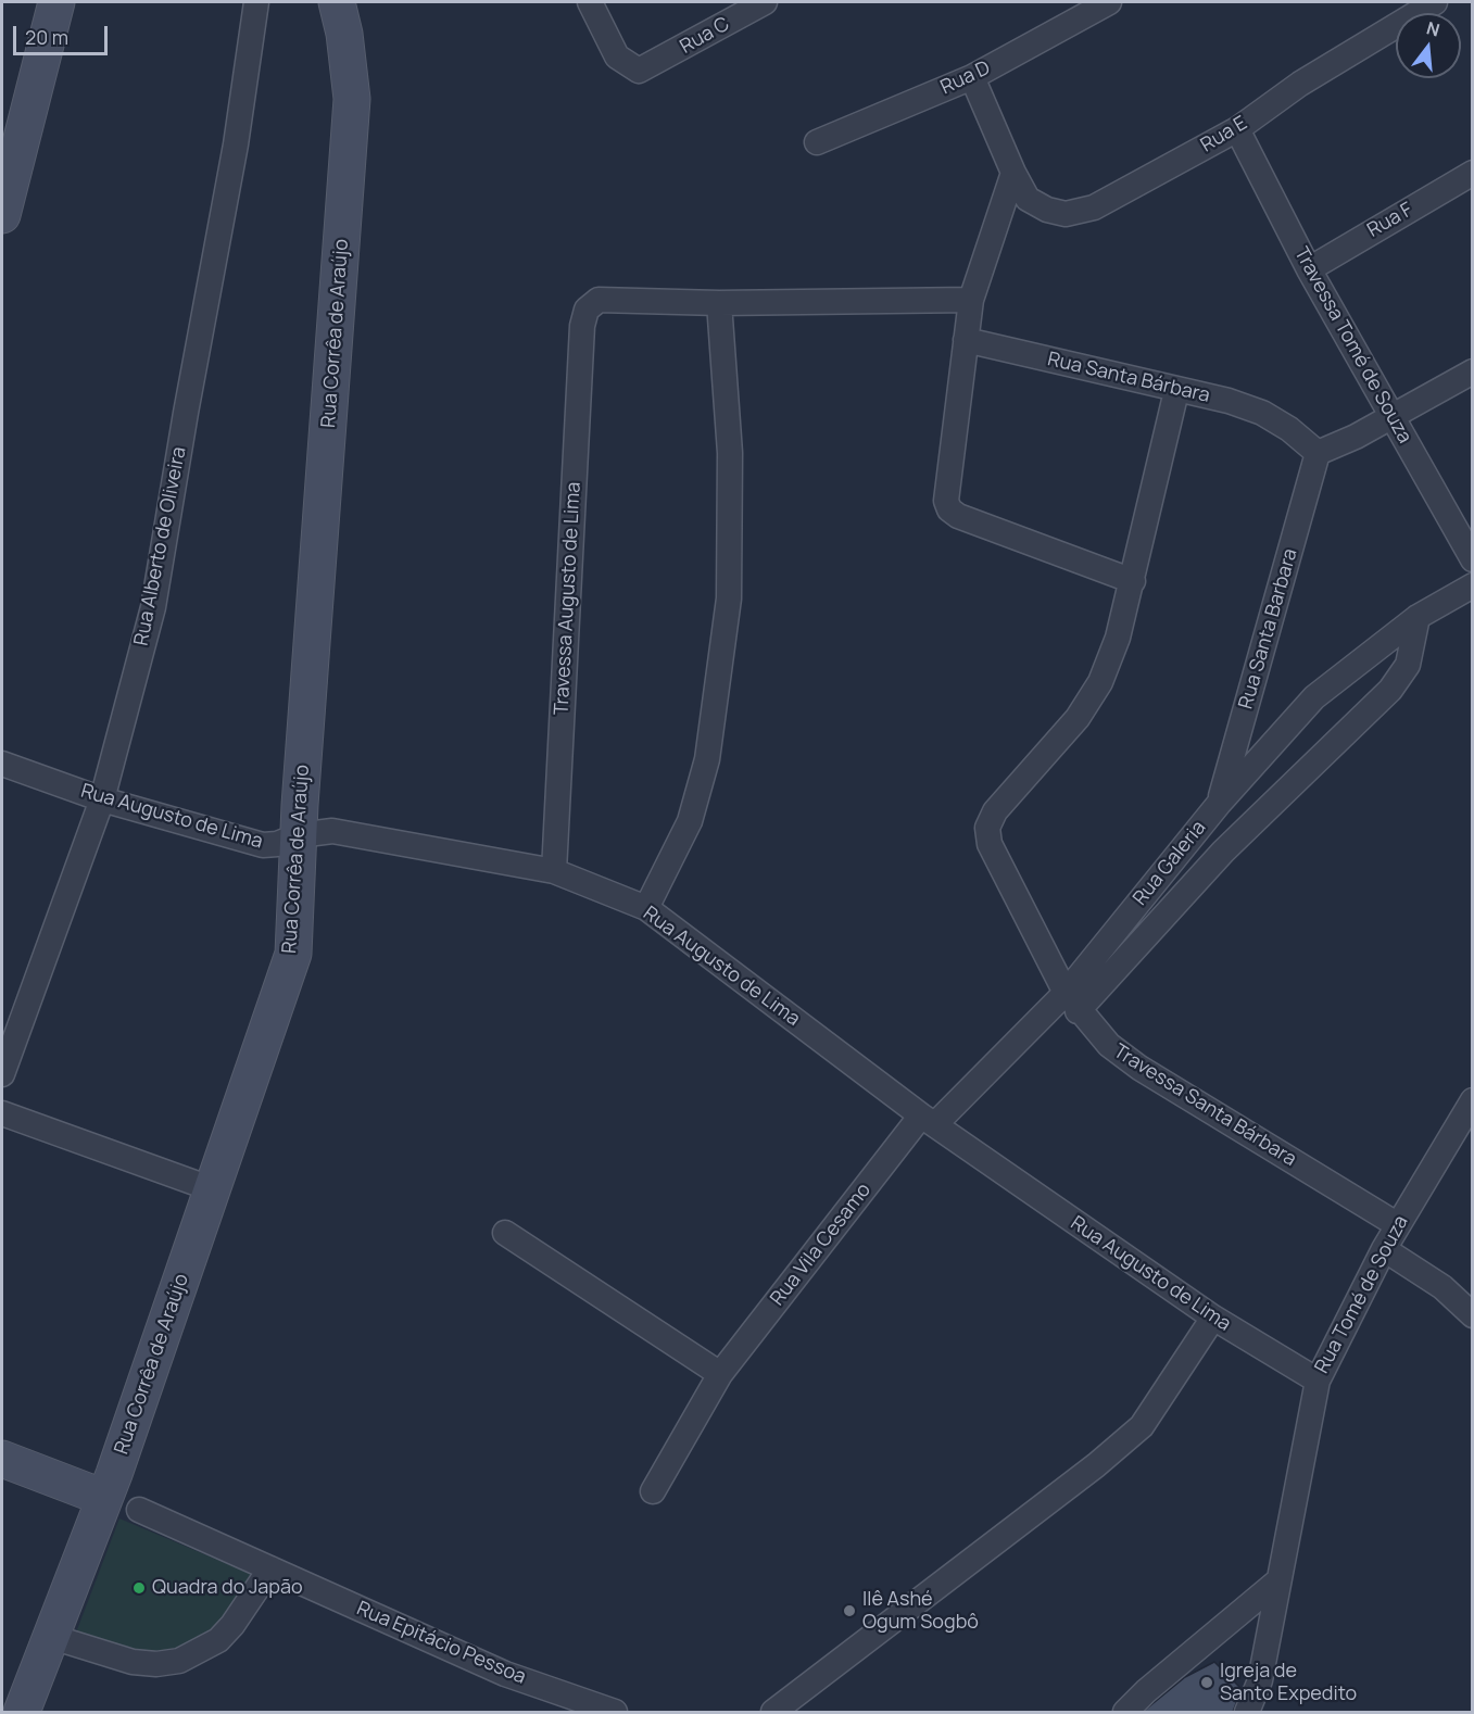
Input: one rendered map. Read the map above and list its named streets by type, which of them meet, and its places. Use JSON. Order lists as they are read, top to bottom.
{
  "streets": {
    "street": [
      "Rua C",
      "Rua D",
      "Rua E",
      "Rua F",
      "Rua Corrêa de Araújo",
      "Travessa Tomé de Souza",
      "Rua Santa Bárbara",
      "Rua Alberto de Oliveira",
      "Travessa Augusto de Lima",
      "Rua Santa Barbara",
      "Rua Augusto de Lima",
      "Rua Galeria",
      "Travessa Santa Bárbara",
      "Rua Vila Cesamo",
      "Rua Tomé de Souza",
      "Rua Epitácio Pessoa"
    ]
  },
  "crossings": [
    ["Rua E", "Travessa Tomé de Souza"],
    ["Rua F", "Travessa Tomé de Souza"],
    ["Rua Corrêa de Araújo", "Rua Augusto de Lima"],
    ["Rua Santa Bárbara", "Rua Santa Barbara"],
    ["Rua Santa Bárbara", "Travessa Santa Bárbara"],
    ["Rua Alberto de Oliveira", "Rua Augusto de Lima"],
    ["Travessa Augusto de Lima", "Rua Augusto de Lima"],
    ["Rua Santa Barbara", "Rua Galeria"],
    ["Rua Augusto de Lima", "Rua Galeria"],
    ["Rua Augusto de Lima", "Rua Vila Cesamo"],
    ["Rua Augusto de Lima", "Rua Tomé de Souza"],
    ["Rua Galeria", "Travessa Santa Bárbara"],
    ["Rua Galeria", "Rua Vila Cesamo"],
    ["Travessa Santa Bárbara", "Rua Tomé de Souza"]
  ],
  "places": ["Quadra do Japão", "Ilê Ashé Ogum Sogbô", "Igreja de Santo Expedito"],
  "scale_bar": "20 m",
  "north": "top"
}
